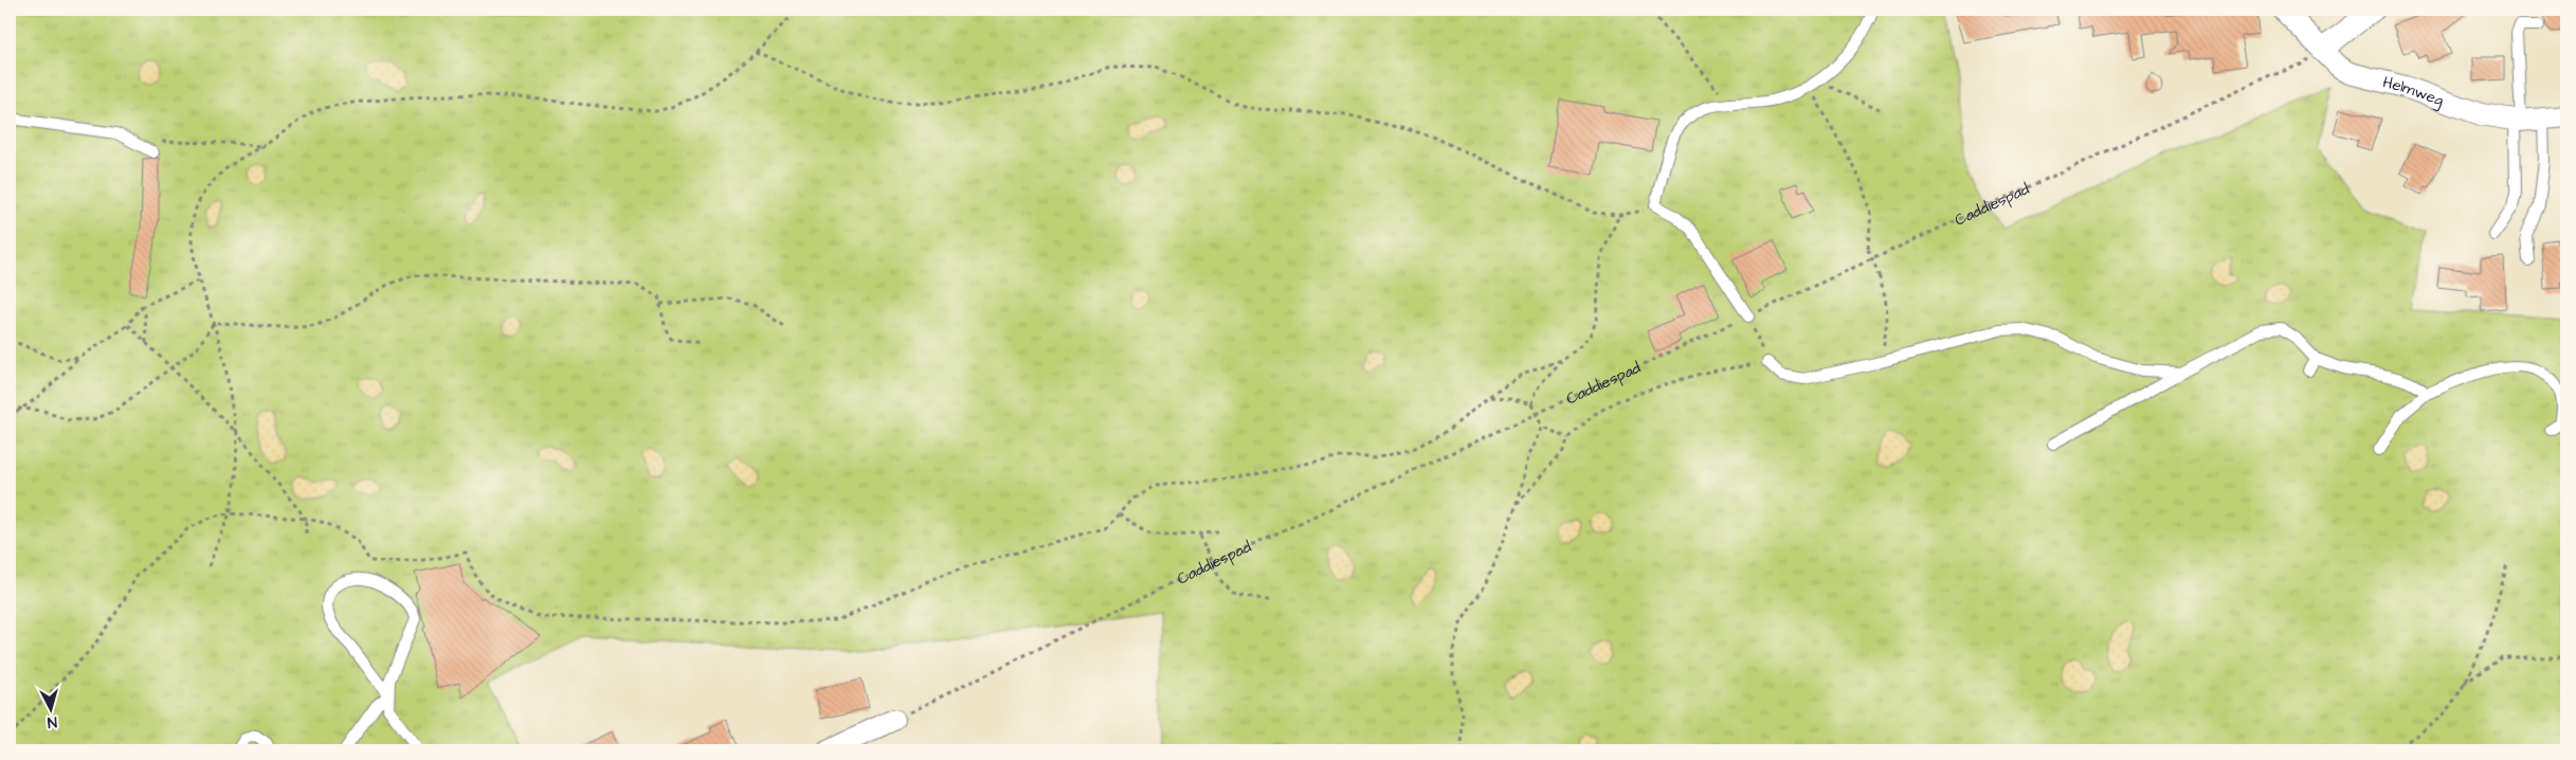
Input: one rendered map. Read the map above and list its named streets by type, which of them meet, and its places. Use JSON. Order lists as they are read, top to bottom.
{
  "streets": {
    "street": ["Helmweg"],
    "path": ["Caddiespad"]
  },
  "crossings": [
    ["Helmweg", "Caddiespad"]
  ],
  "north": "bottom"
}
